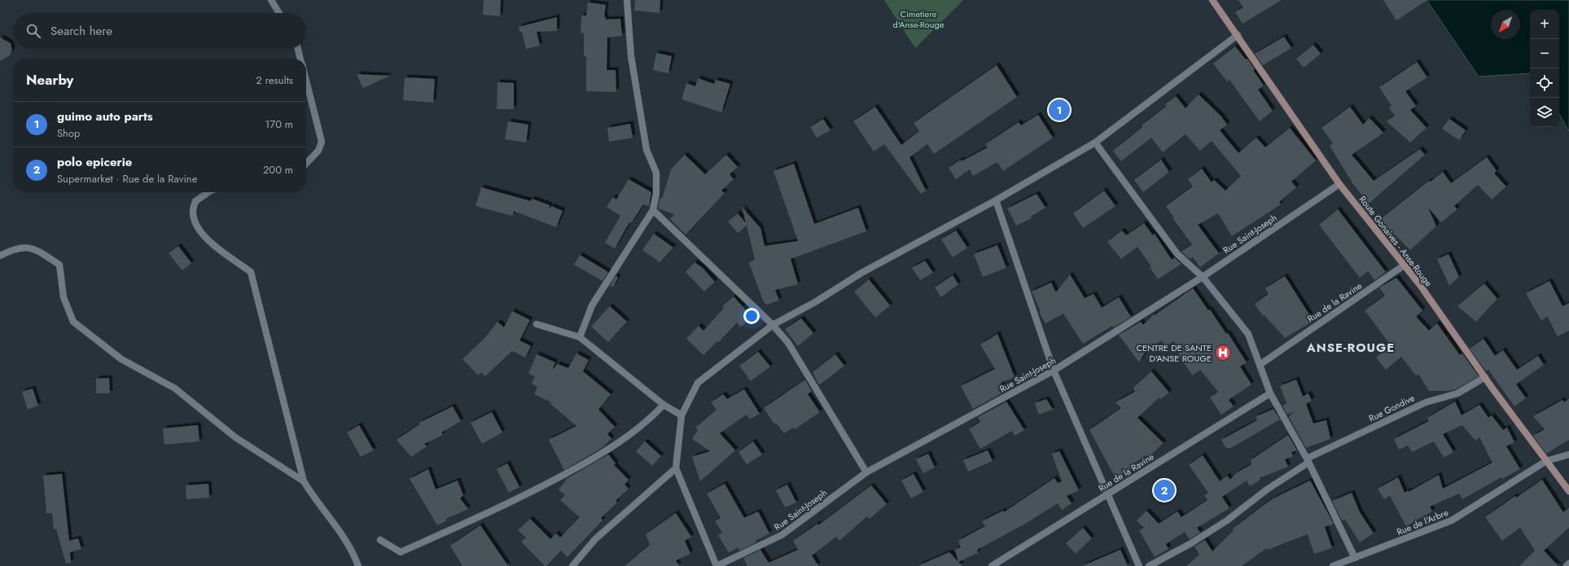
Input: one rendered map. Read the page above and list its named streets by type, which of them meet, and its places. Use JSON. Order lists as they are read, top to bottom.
{
  "streets": {
    "main road": ["Route Gonaives - Anse-Rouge"],
    "street": [
      "Rue Saint-Joseph",
      "Rue de la Ravine",
      "Rue Gondive",
      "Rue de l'Arbre"
    ]
  },
  "crossings": [
    ["Rue Saint-Joseph", "Route Gonaives - Anse-Rouge"],
    ["Route Gonaives - Anse-Rouge", "Rue de la Ravine"],
    ["Route Gonaives - Anse-Rouge", "Rue Gondive"],
    ["Route Gonaives - Anse-Rouge", "Rue de l'Arbre"]
  ],
  "districts": ["ANSE-ROUGE"],
  "parks": ["Cimetiere d'Anse-Rouge"],
  "places": {
    "hospital": ["CENTRE DE SANTE D'ANSE ROUGE"]
  },
  "north": "bottom left",
  "page": {
    "map_buttons": ["+", "−"],
    "search": "Search here",
    "heading": ["Nearby", "2 results"],
    "pins": ["1", "2"],
    "list": [
      {
        "mark": "1",
        "name": "guimo auto parts",
        "note": "Shop",
        "value": "170 m"
      },
      {
        "mark": "2",
        "name": "polo epicerie",
        "note": "Supermarket · Rue de la Ravine",
        "value": "200 m"
      }
    ]
  }
}
